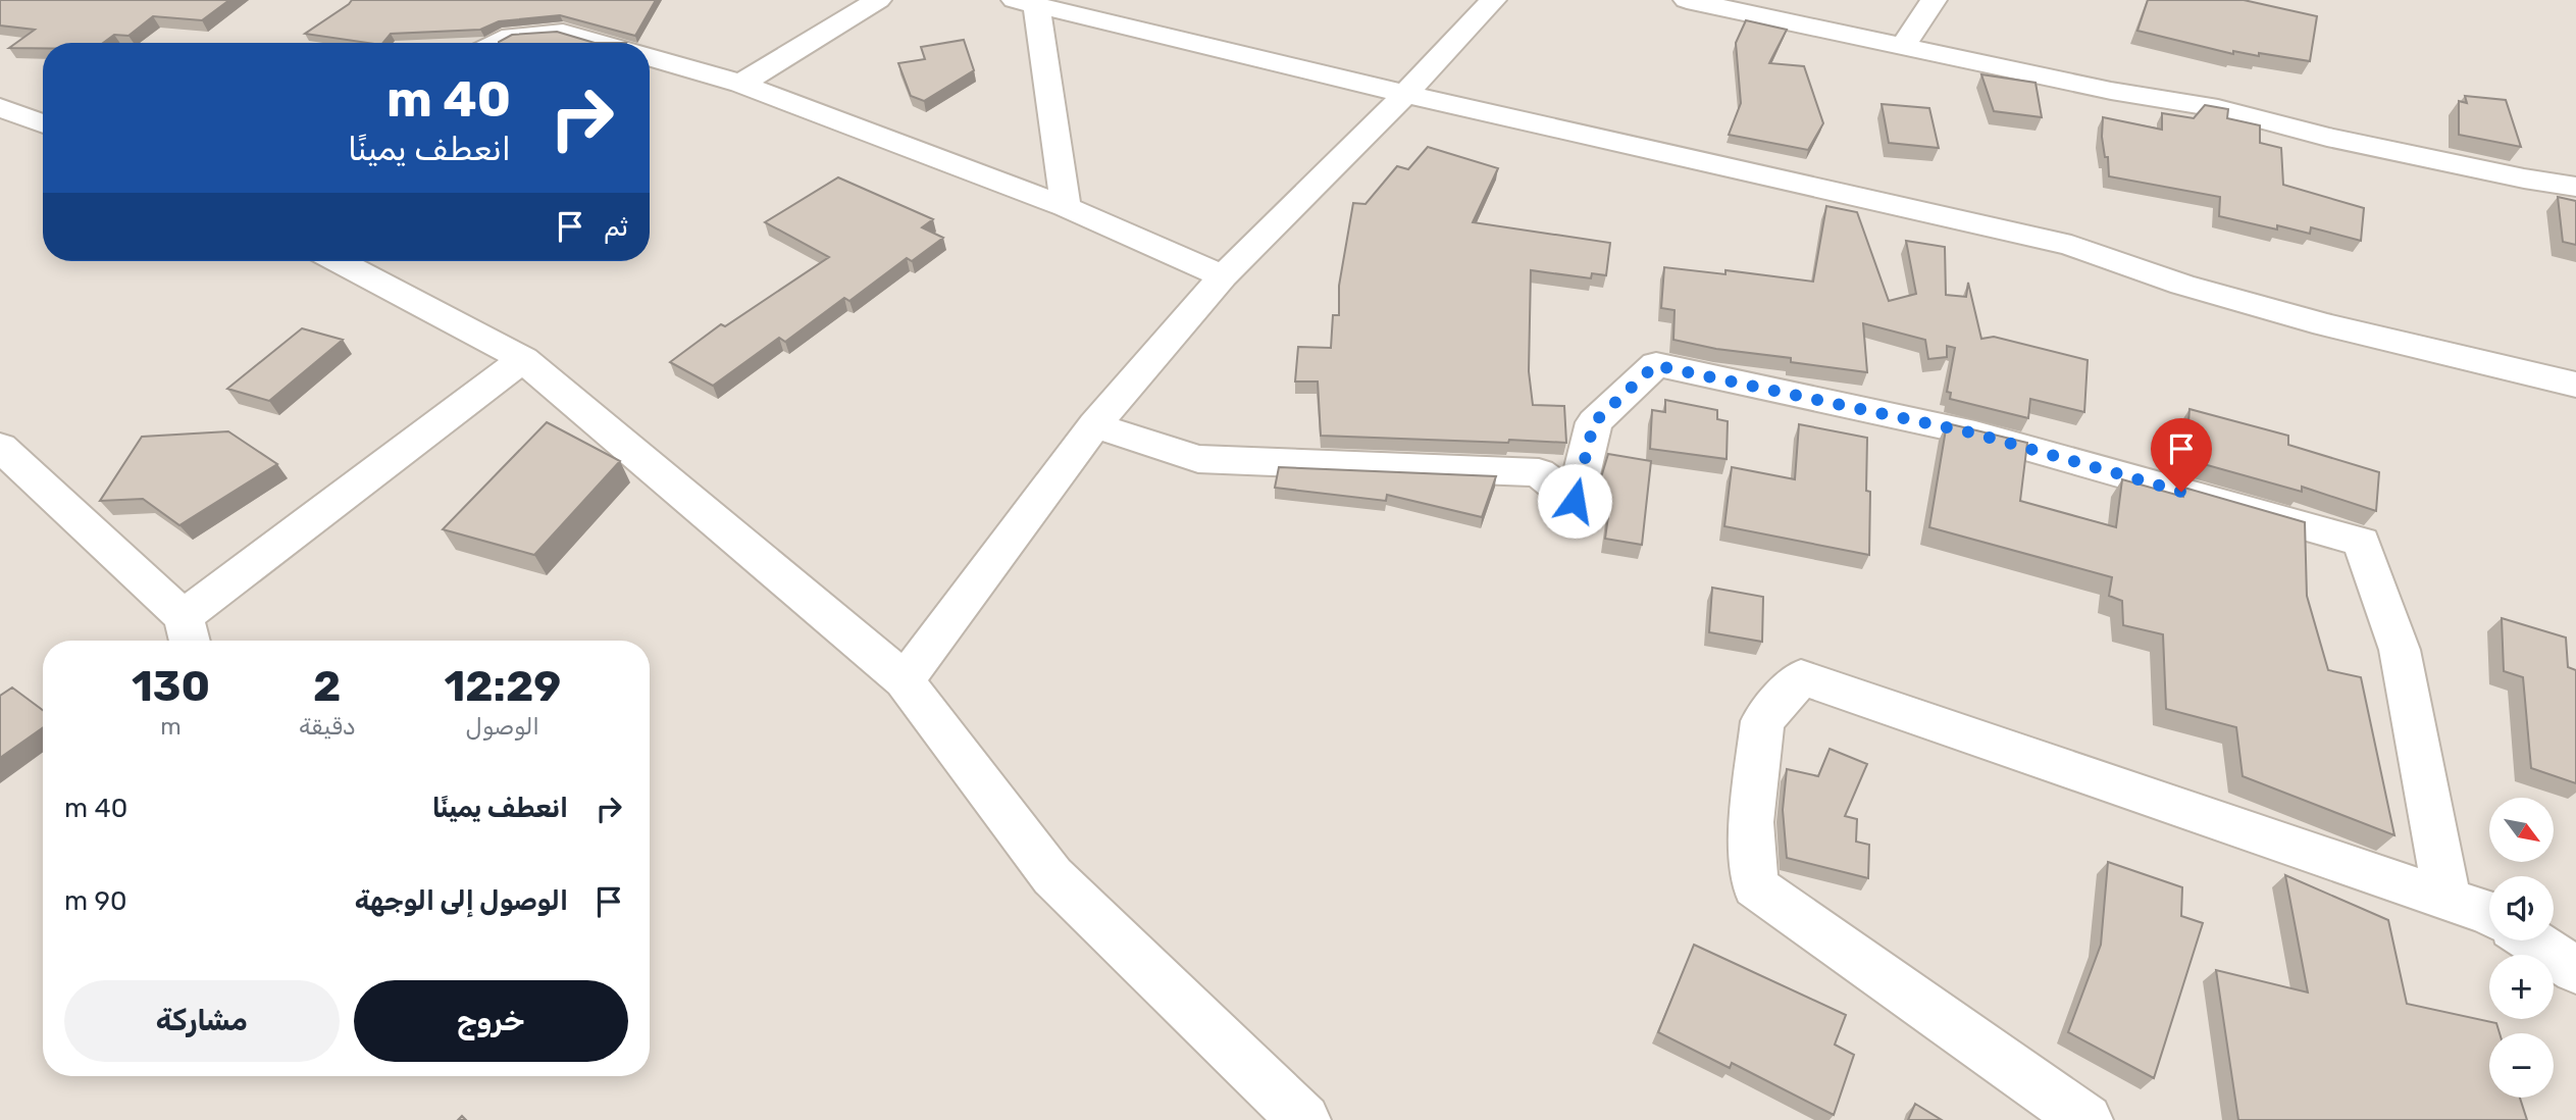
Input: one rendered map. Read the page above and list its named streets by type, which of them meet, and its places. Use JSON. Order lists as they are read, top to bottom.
{
  "north": "bottom right",
  "page": {
    "turn": ["40 m", "انعطف يمينًا"],
    "then": "ثم",
    "eta": [
      "12:29",
      "الوصول",
      "2",
      "دقيقة",
      "130",
      "m"
    ],
    "list": [
      {
        "name": "انعطف يمينًا",
        "value": "40 m"
      },
      {
        "name": "الوصول إلى الوجهة",
        "value": "90 m"
      }
    ],
    "map_buttons": ["+", "−"],
    "buttons": ["خروج", "مشاركة"]
  }
}
